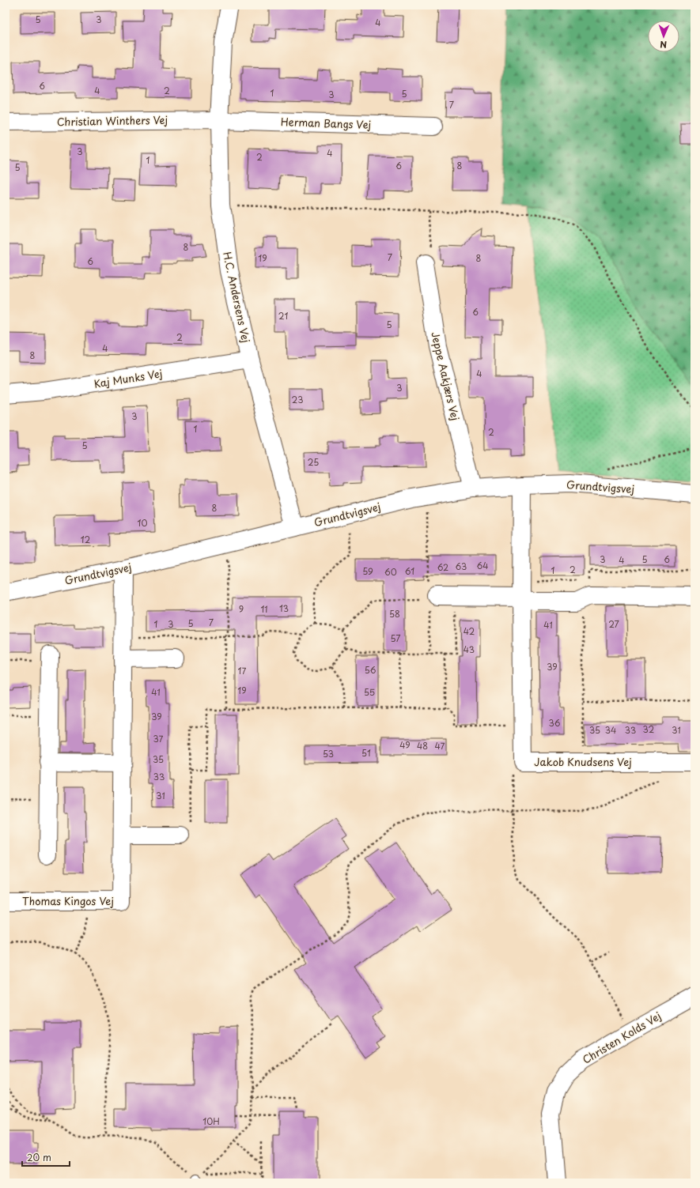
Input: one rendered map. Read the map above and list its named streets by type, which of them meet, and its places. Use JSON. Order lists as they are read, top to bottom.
{
  "streets": {
    "street": [
      "Christian Winthers Vej",
      "Herman Bangs Vej",
      "H.C. Andersens Vej",
      "Jeppe Aakjærs Vej",
      "Kaj Munks Vej",
      "Grundtvigsvej",
      "Jakob Knudsens Vej",
      "Thomas Kingos Vej",
      "Christen Kolds Vej"
    ]
  },
  "crossings": [
    ["Christian Winthers Vej", "Herman Bangs Vej"],
    ["Christian Winthers Vej", "H.C. Andersens Vej"],
    ["Herman Bangs Vej", "H.C. Andersens Vej"],
    ["H.C. Andersens Vej", "Kaj Munks Vej"],
    ["H.C. Andersens Vej", "Grundtvigsvej"],
    ["Jeppe Aakjærs Vej", "Grundtvigsvej"],
    ["Grundtvigsvej", "Jakob Knudsens Vej"],
    ["Grundtvigsvej", "Thomas Kingos Vej"]
  ],
  "house_numbers": [
    "5",
    "3",
    "4",
    "6",
    "4",
    "2",
    "1",
    "5",
    "3",
    "7",
    "3",
    "4",
    "2",
    "1",
    "6",
    "8",
    "5",
    "8",
    "7",
    "19",
    "8",
    "6",
    "6",
    "21",
    "5",
    "2",
    "4",
    "8",
    "4",
    "3",
    "23",
    "3",
    "1",
    "2",
    "5",
    "25",
    "8",
    "10",
    "12",
    "3",
    "5",
    "6",
    "4",
    "64",
    "63",
    "62",
    "2",
    "1",
    "59",
    "61",
    "60",
    "13",
    "9",
    "11",
    "58",
    "7",
    "5",
    "1",
    "3",
    "27",
    "41",
    "42",
    "57",
    "43",
    "39",
    "56",
    "17",
    "19",
    "41",
    "55",
    "39",
    "36",
    "32",
    "35",
    "34",
    "33",
    "31",
    "37",
    "49",
    "48",
    "47",
    "51",
    "53",
    "35",
    "33",
    "31",
    "10H"
  ],
  "scale_bar": "20 m",
  "north": "bottom"
}
